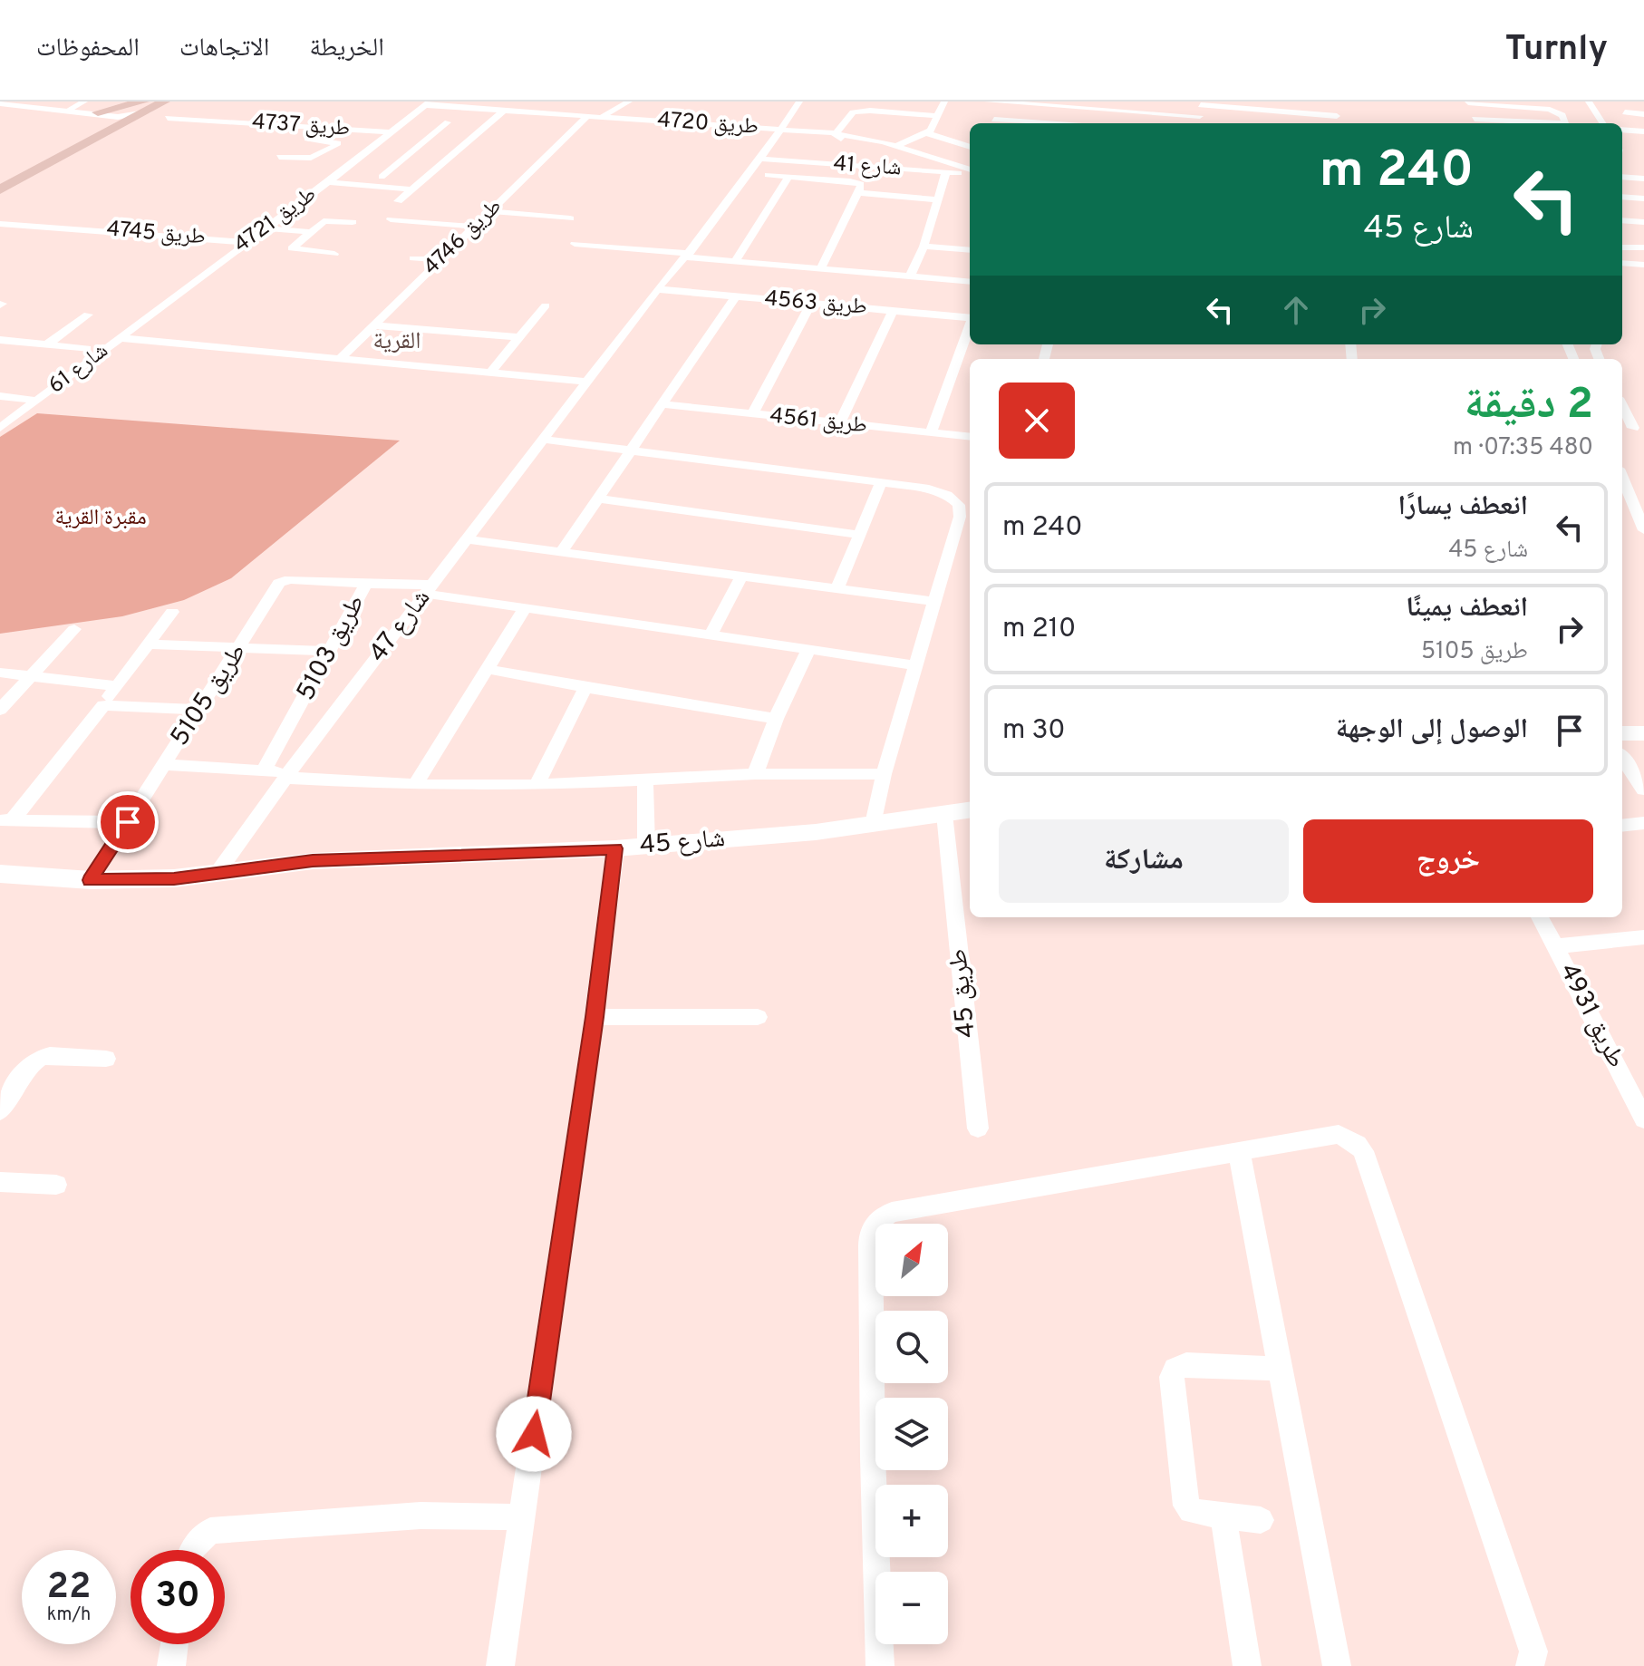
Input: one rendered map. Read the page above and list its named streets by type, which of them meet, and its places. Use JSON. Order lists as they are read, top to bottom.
{
  "streets": {
    "street": [
      "طريق 4720",
      "طريق 4737",
      "شارع 41",
      "طريق 4721",
      "طريق 4745",
      "طريق 4746",
      "طريق 4563",
      "شارع 61",
      "طريق 4561",
      "شارع 47",
      "طريق 5103",
      "طريق 5105",
      "شارع 45",
      "طريق 45",
      "طريق 4931"
    ]
  },
  "crossings": [
    ["طريق 4720", "طريق 4721"],
    ["طريق 4720", "طريق 4746"],
    ["طريق 4720", "شارع 47"],
    ["طريق 4737", "طريق 4721"],
    ["شارع 41", "شارع 47"],
    ["طريق 4721", "طريق 4745"],
    ["طريق 4721", "شارع 61"],
    ["طريق 4563", "شارع 47"],
    ["شارع 47", "طريق 5103"],
    ["شارع 47", "شارع 45"],
    ["طريق 5103", "طريق 5105"],
    ["طريق 5105", "شارع 45"],
    ["شارع 45", "طريق 45"]
  ],
  "districts": ["القرية"],
  "parks": ["مقبرة القرية"],
  "north": "top right",
  "page": {
    "header": "Turnly",
    "nav": ["الخريطة", "الاتجاهات", "المحفوظات"],
    "turn": ["240 m", "شارع 45"],
    "heading": ["2 دقيقة", "480 m · 07:35"],
    "list": [
      {
        "name": "انعطف يسارًا",
        "note": "شارع 45",
        "value": "240 m"
      },
      {
        "name": "انعطف يمينًا",
        "note": "طريق 5105",
        "value": "210 m"
      },
      {
        "name": "الوصول إلى الوجهة",
        "value": "30 m"
      }
    ],
    "buttons": ["خروج", "مشاركة"],
    "map_buttons": ["+", "−"],
    "speed": "22 km/h",
    "limit": "30"
  }
}
